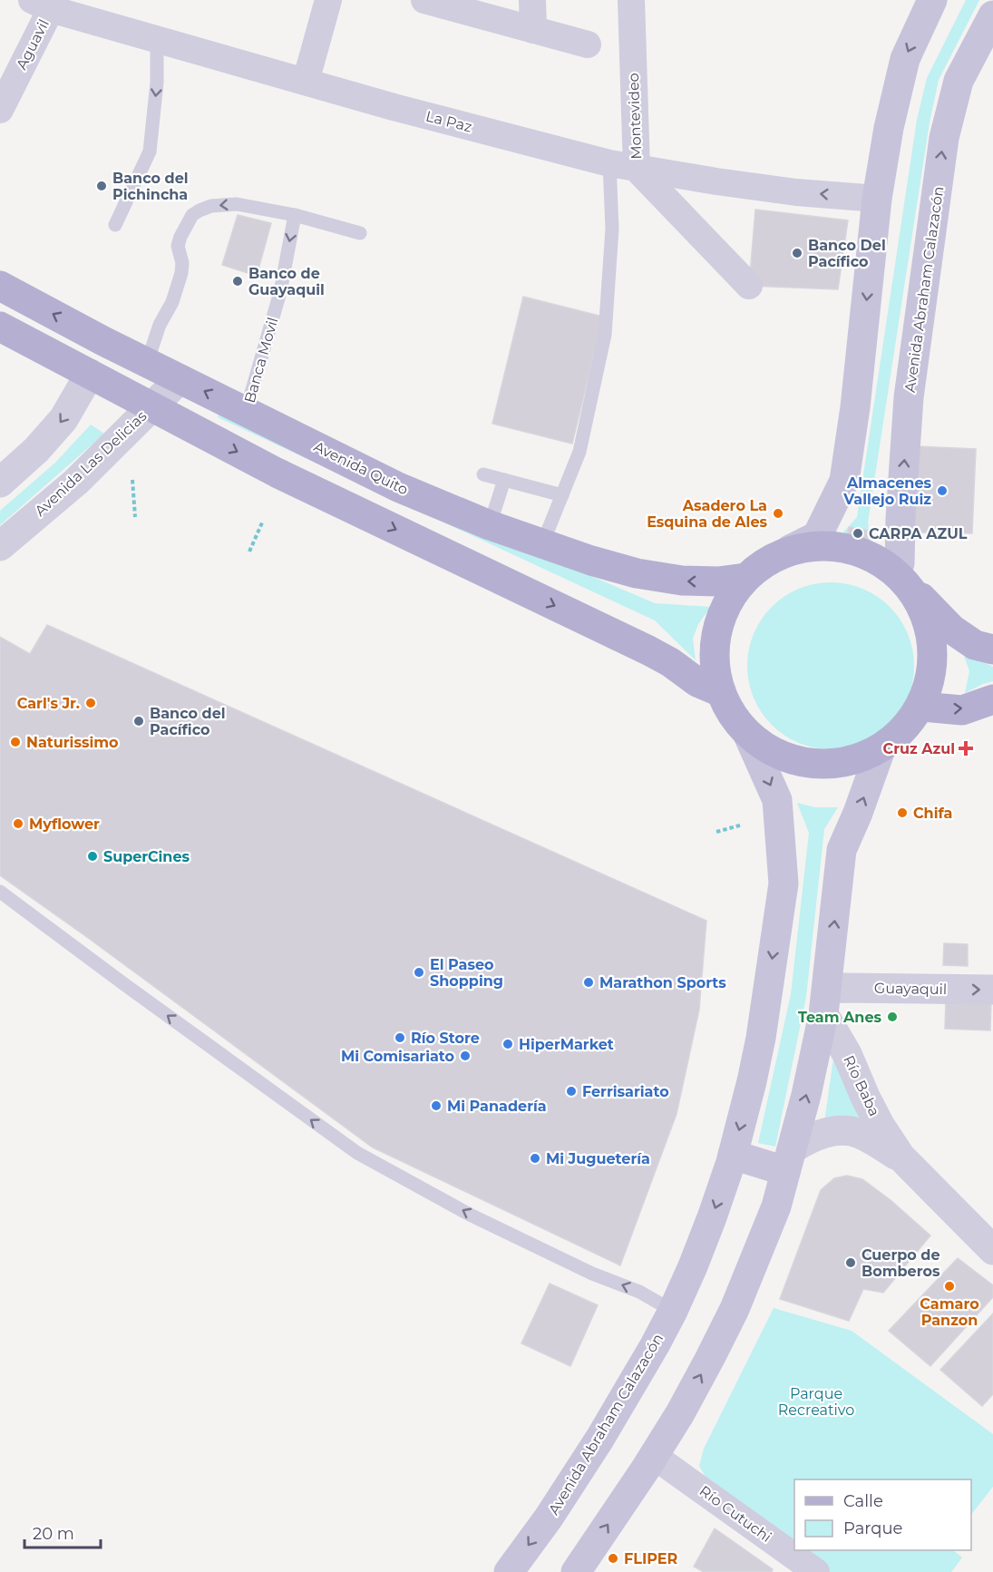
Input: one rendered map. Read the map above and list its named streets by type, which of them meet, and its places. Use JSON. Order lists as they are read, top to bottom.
{
  "streets": {
    "main road": ["Avenida Abraham Calazacón", "Avenida Quito"],
    "street": [
      "Aguavil",
      "Montevideo",
      "La Paz",
      "Avenida Las Delicias",
      "Guayaquil",
      "Río Baba",
      "Río Cutuchi"
    ],
    "lane": ["Banca Movil"]
  },
  "crossings": [
    ["Aguavil", "La Paz"],
    ["Montevideo", "La Paz"],
    ["Banca Movil", "Avenida Quito"],
    ["Avenida Las Delicias", "Avenida Quito"],
    ["Guayaquil", "Río Baba"]
  ],
  "one_way": ["Banca Movil", "Guayaquil"],
  "parks": ["Parque Recreativo"],
  "places": {
    "other": [
      "Banco del Pichincha",
      "Banco Del Pacífico",
      "Banco de Guayaquil",
      "Almacenes Vallejo Ruiz",
      "Asadero La Esquina de Ales",
      "CARPA AZUL",
      "Carl's Jr.",
      "Banco del Pacífico",
      "Naturissimo",
      "Chifa",
      "Myflower",
      "SuperCines",
      "El Paseo Shopping",
      "Marathon Sports",
      "Team Anes",
      "Río Store",
      "HiperMarket",
      "Mi Comisariato",
      "Ferrisariato",
      "Mi Panadería",
      "Mi Juguetería",
      "Cuerpo de Bomberos",
      "Camaro Panzon",
      "FLIPER"
    ],
    "health": ["Cruz Azul"]
  },
  "legend": ["Calle", "Parque"],
  "scale_bar": "20 m"
}
